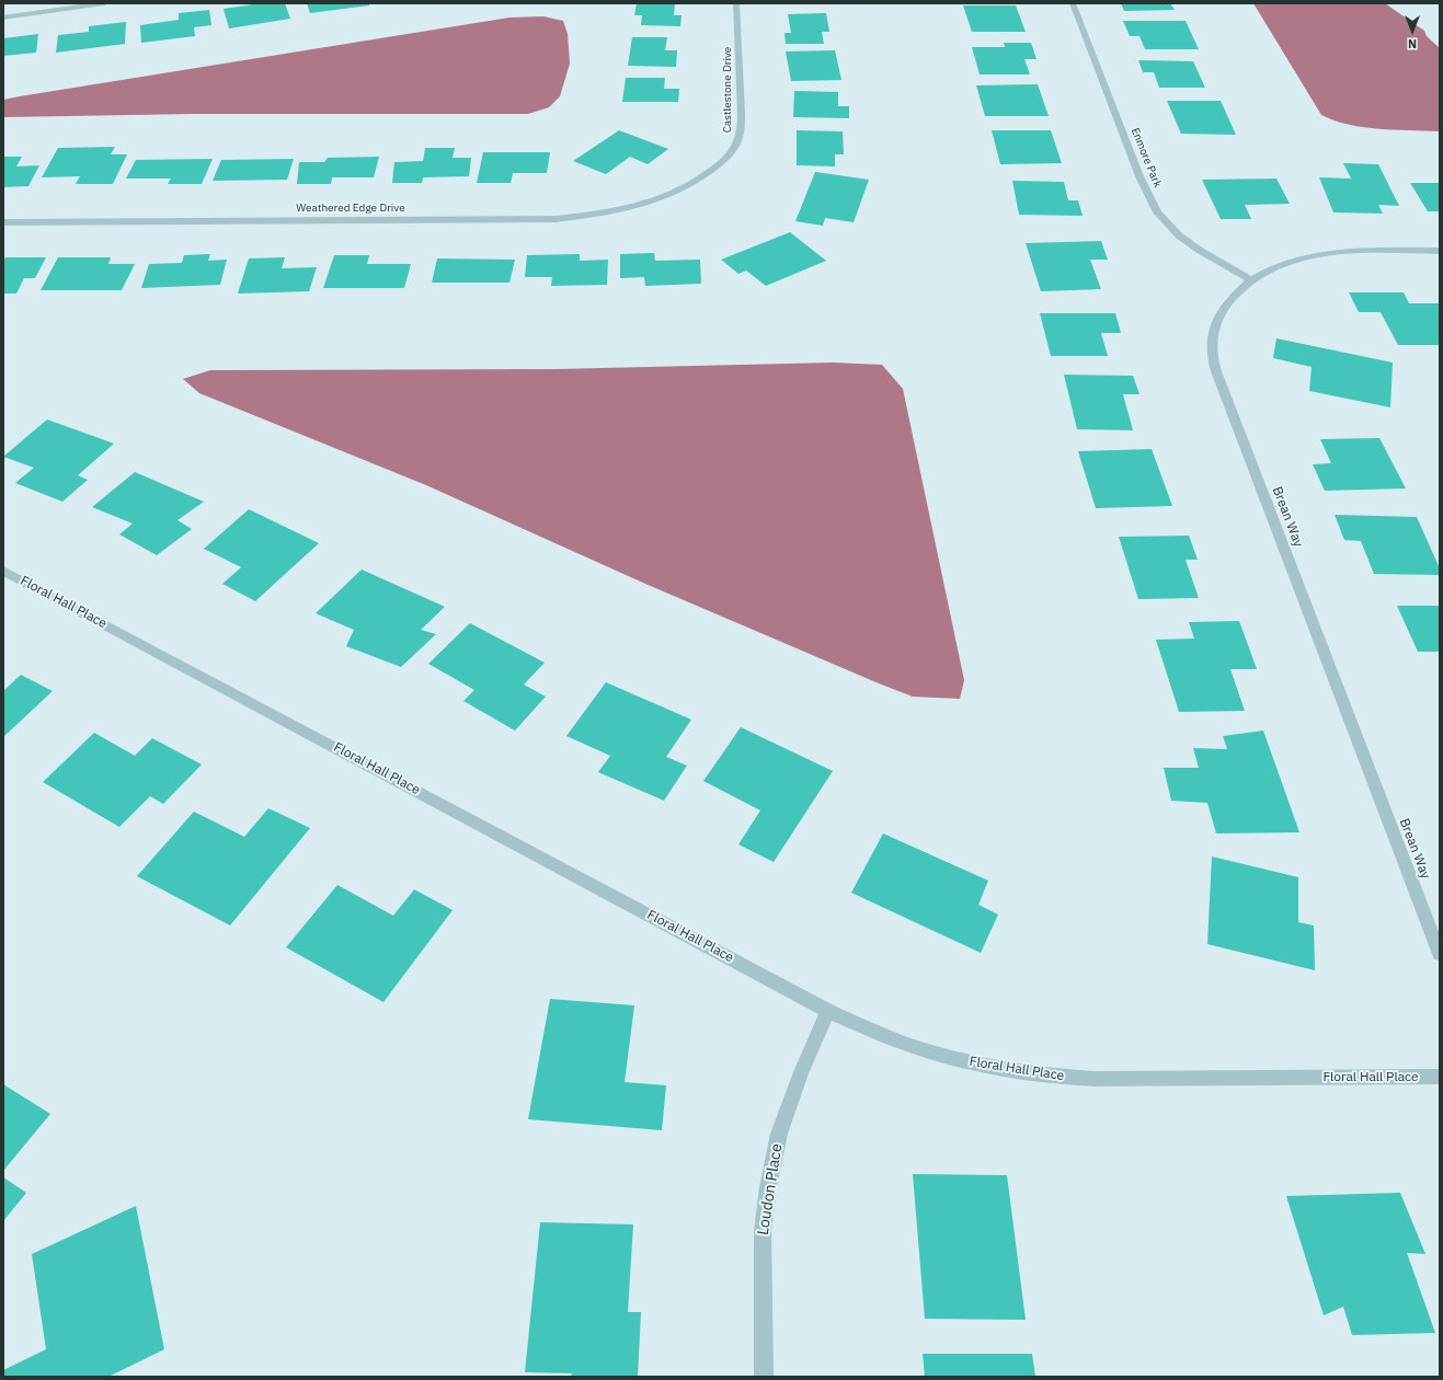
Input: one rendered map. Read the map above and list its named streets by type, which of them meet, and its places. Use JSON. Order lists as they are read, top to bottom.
{
  "streets": {
    "street": [
      "Castlestone Drive",
      "Enmore Park",
      "Weathered Edge Drive",
      "Brean Way",
      "Floral Hall Place",
      "Loudon Place"
    ]
  },
  "crossings": [
    ["Castlestone Drive", "Weathered Edge Drive"],
    ["Enmore Park", "Brean Way"],
    ["Floral Hall Place", "Loudon Place"]
  ],
  "north": "bottom"
}
